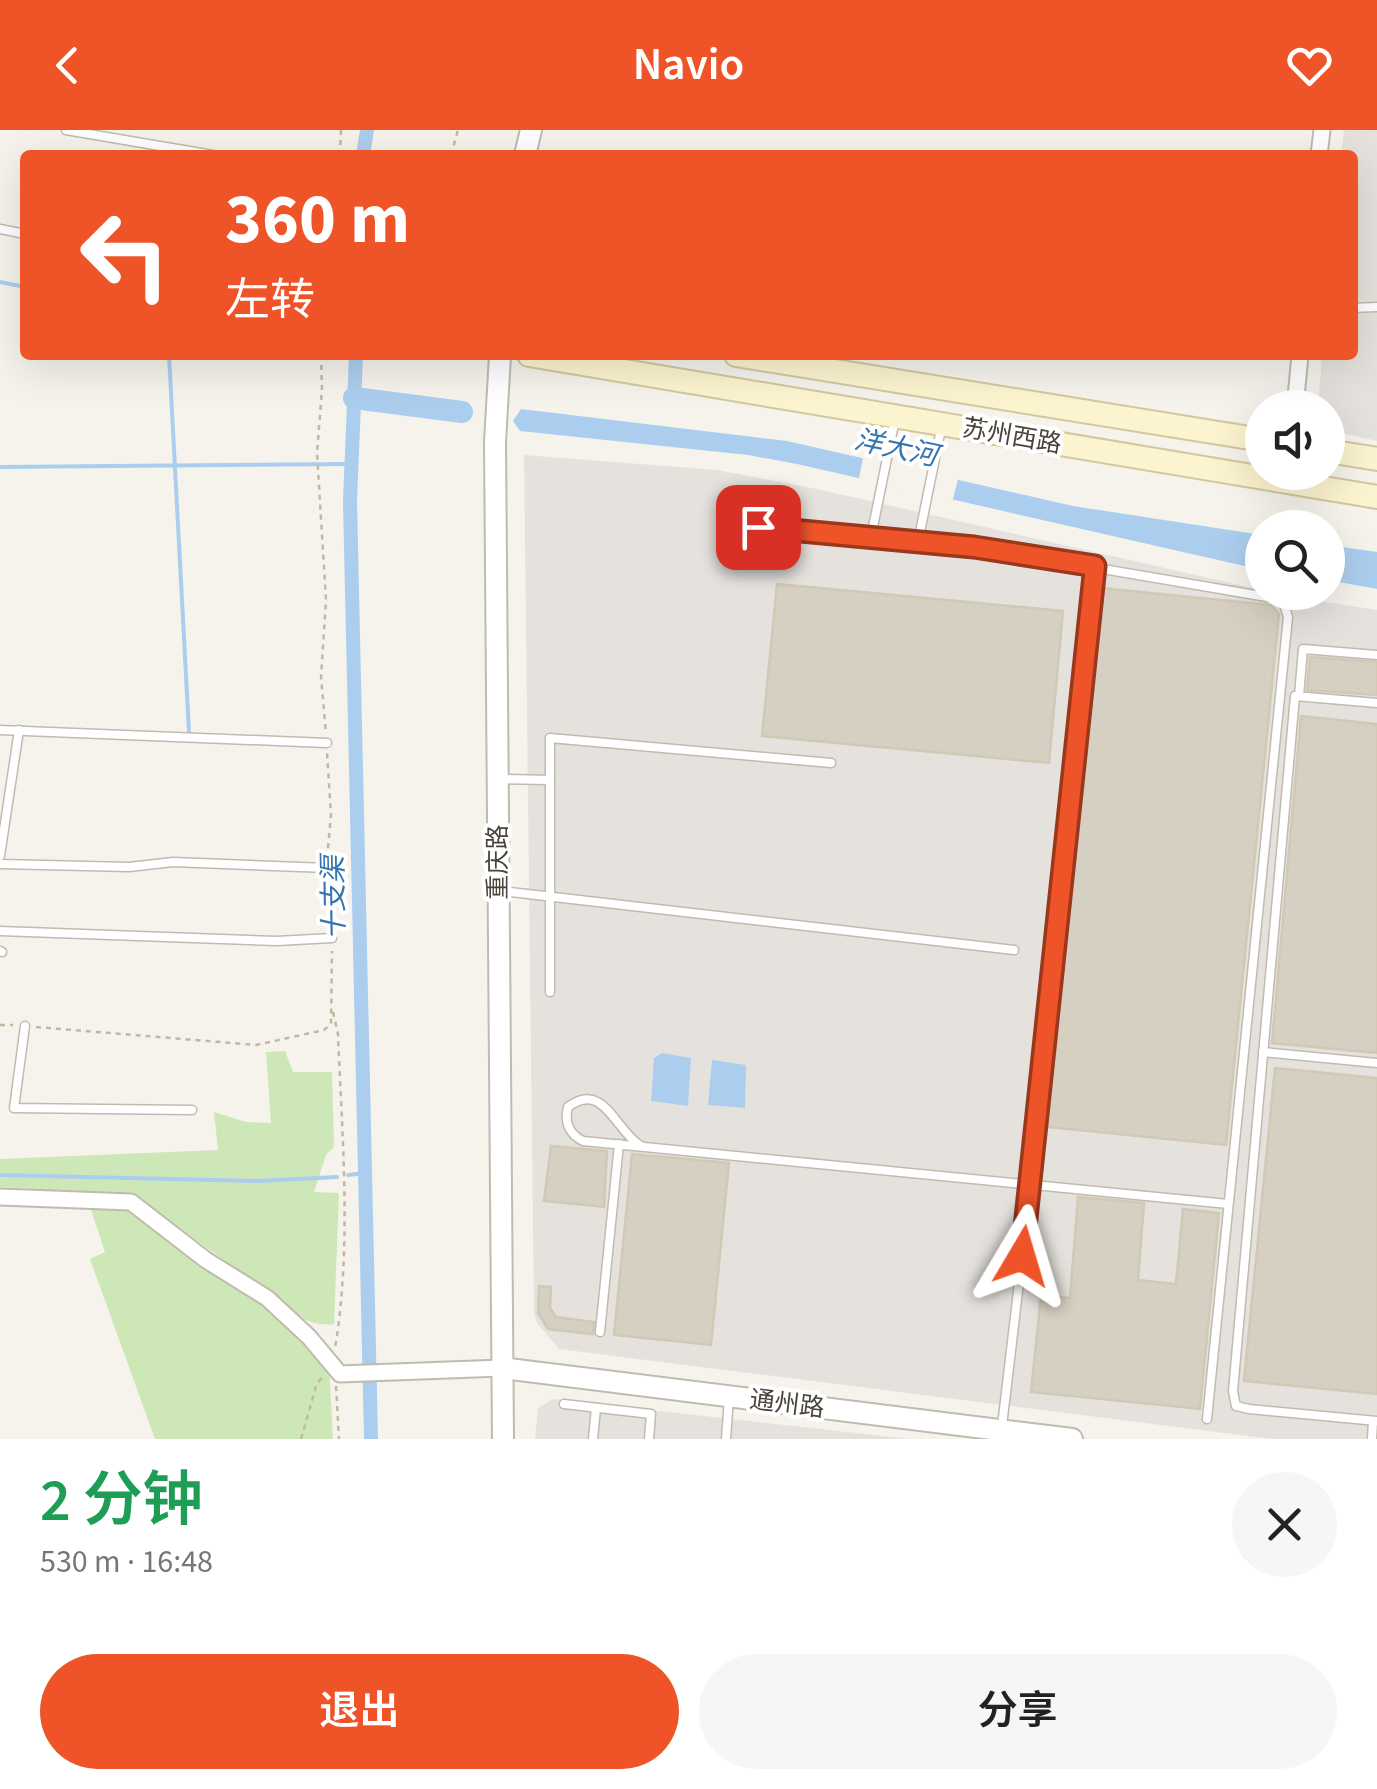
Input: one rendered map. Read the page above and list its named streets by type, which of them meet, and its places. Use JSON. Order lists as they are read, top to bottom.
{
  "streets": {
    "main road": ["苏州西路"],
    "street": ["重庆路", "通州路"]
  },
  "crossings": [
    ["重庆路", "通州路"]
  ],
  "water": ["洋大河", "十支渠"],
  "page": {
    "header": "Navio",
    "turn": ["360 m", "左转"],
    "heading": ["2 分钟", "530 m · 16:48"],
    "buttons": ["退出", "分享"]
  }
}
